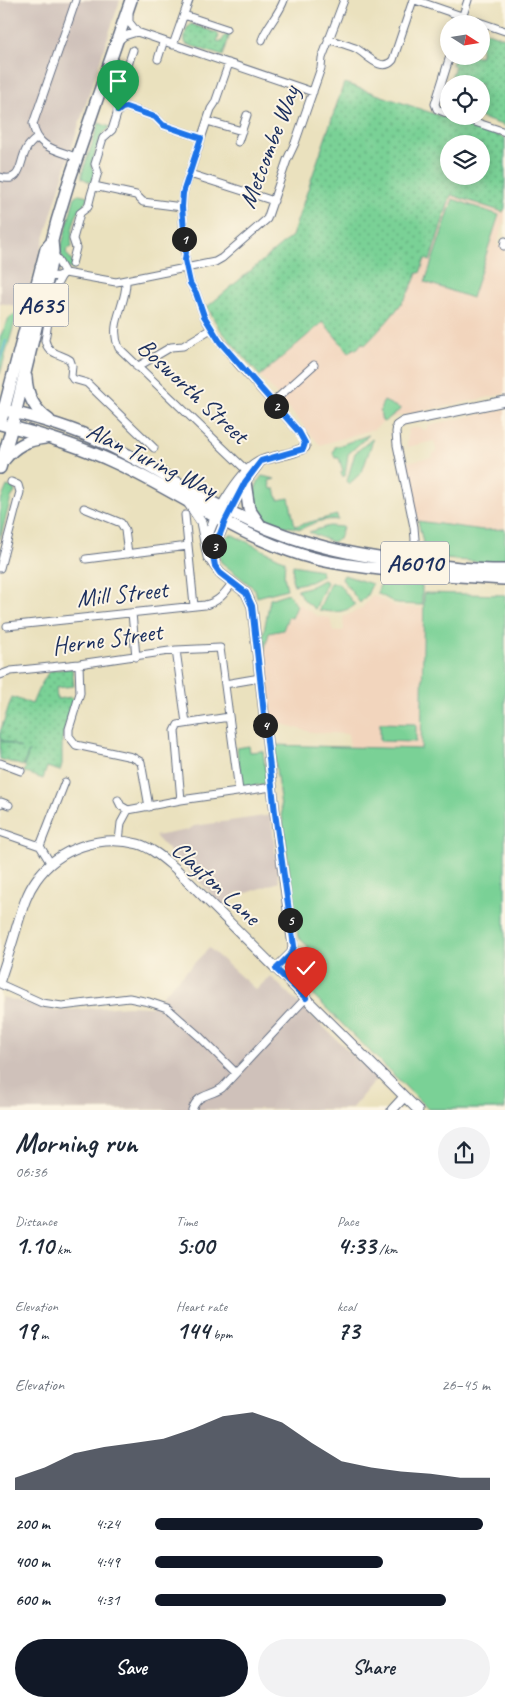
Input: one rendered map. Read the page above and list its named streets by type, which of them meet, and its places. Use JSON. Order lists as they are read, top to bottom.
{
  "streets": {
    "highway": ["A635", "Alan Turing Way", "A6010"],
    "street": [
      "Metcombe Way",
      "Bosworth Street",
      "Mill Street",
      "Herne Street",
      "Clayton Lane"
    ]
  },
  "crossings": [
    ["Metcombe Way", "Bosworth Street"],
    ["A635", "Alan Turing Way"]
  ],
  "north": "right",
  "page": {
    "pins": [
      "1",
      "2",
      "3",
      "4",
      "5"
    ],
    "heading": ["Morning run", "06:36"],
    "stats": [
      ["Distance", "1.10 km"],
      ["Time", "5:00"],
      ["Pace", "4:33 /km"],
      ["Elevation", "19 m"],
      ["Heart rate", "144 bpm"],
      ["kcal", "73"]
    ],
    "chart": ["Elevation", "26–45 m"],
    "list": [
      {
        "name": "200 m",
        "note": "4:24"
      },
      {
        "name": "400 m",
        "note": "4:49"
      },
      {
        "name": "600 m",
        "note": "4:31"
      }
    ],
    "buttons": ["Save", "Share"]
  }
}
